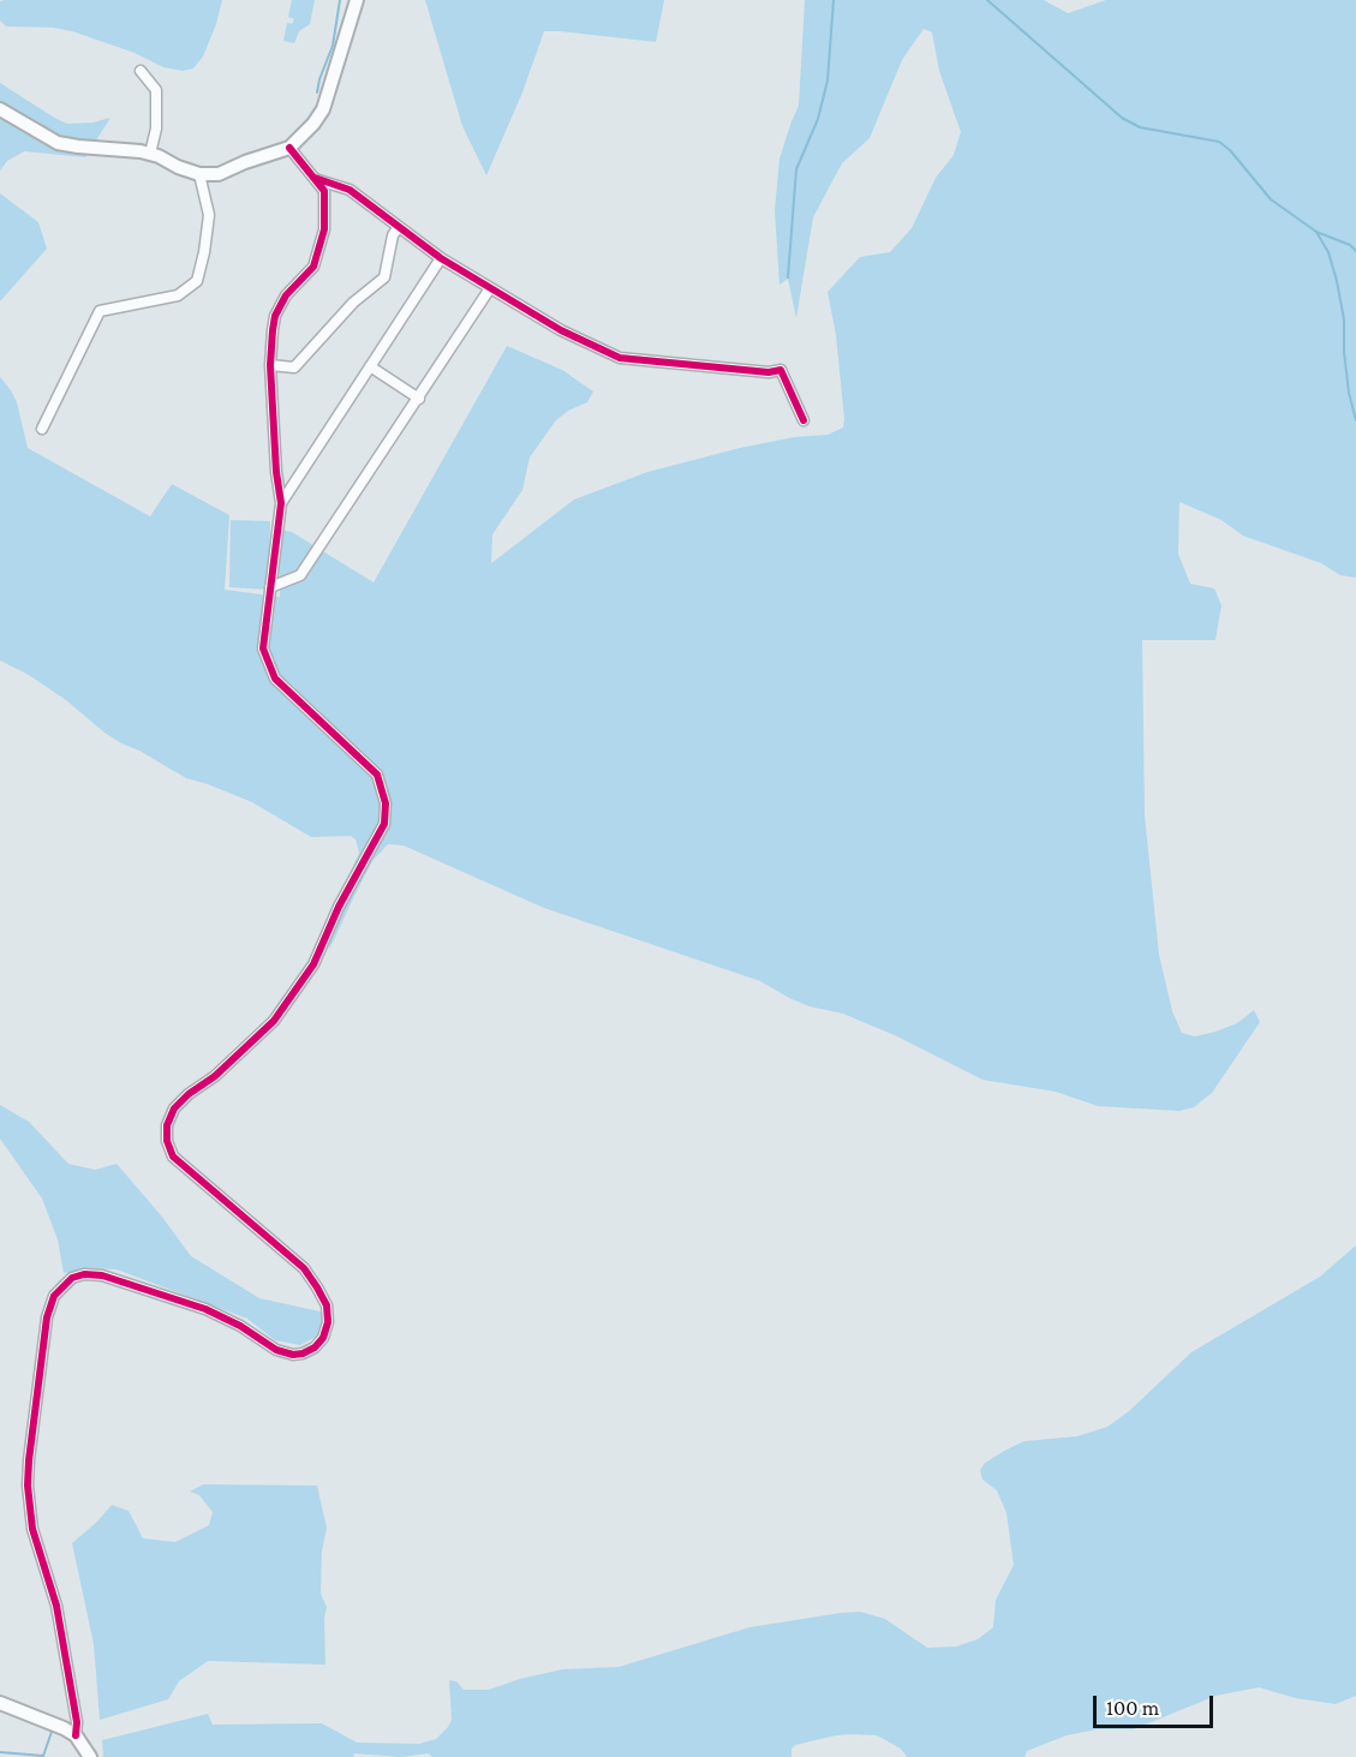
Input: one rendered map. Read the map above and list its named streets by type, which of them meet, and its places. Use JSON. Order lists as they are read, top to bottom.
{
  "scale_bar": "100 m"
}
